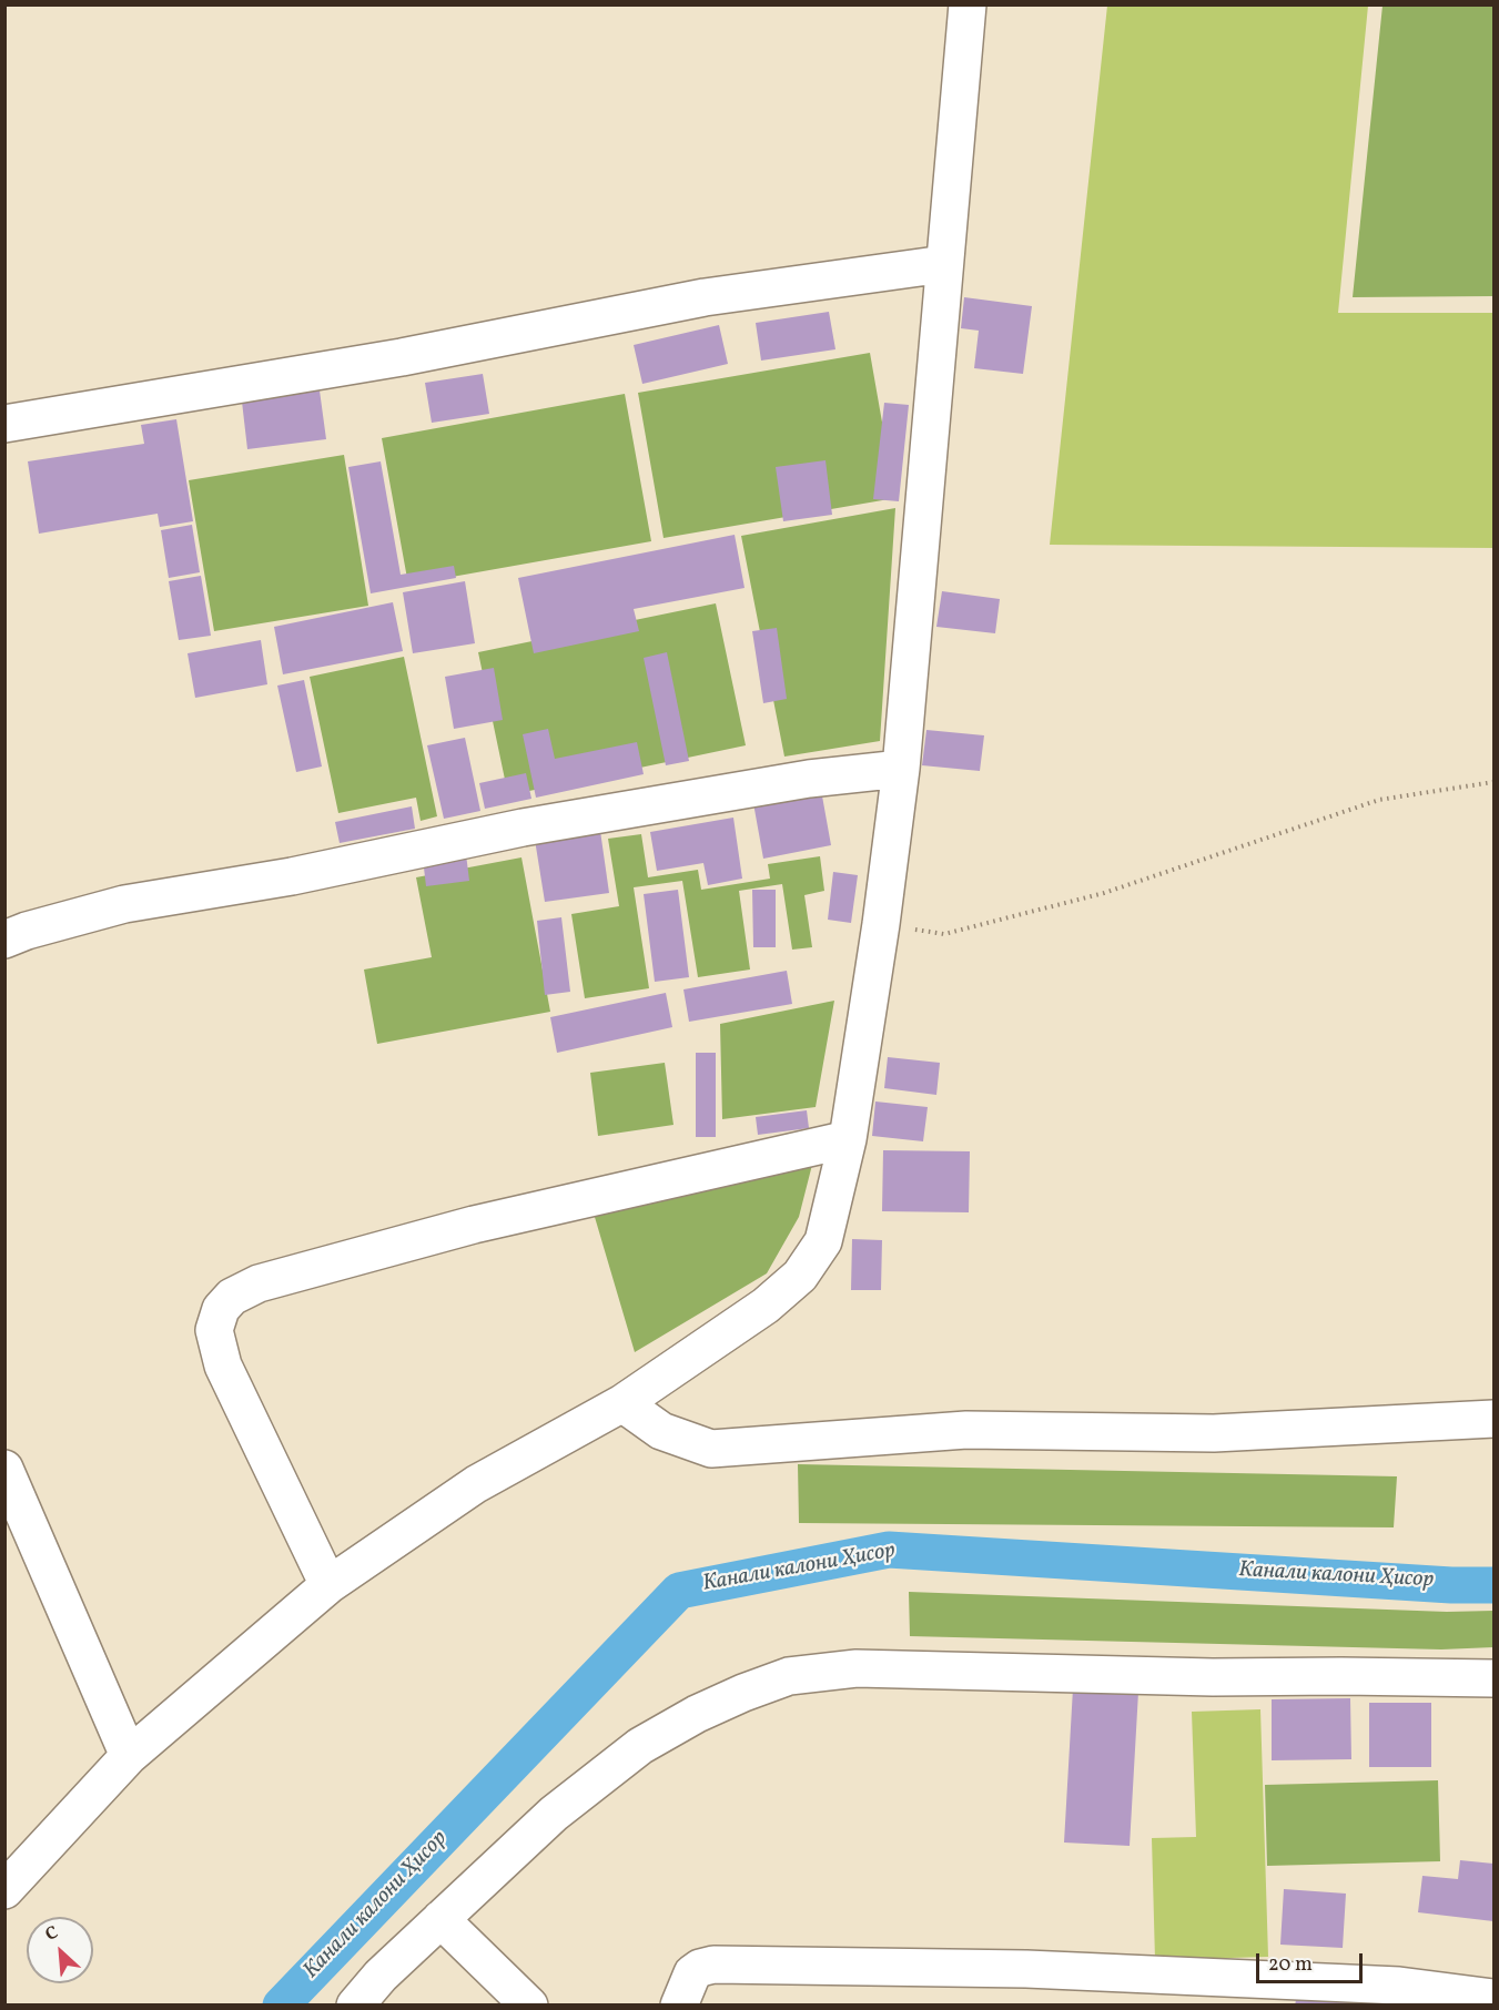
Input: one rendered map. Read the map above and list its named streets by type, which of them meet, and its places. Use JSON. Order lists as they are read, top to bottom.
{
  "water": ["Канали калони Ҳисор"],
  "scale_bar": "20 m",
  "north": "top left"
}
